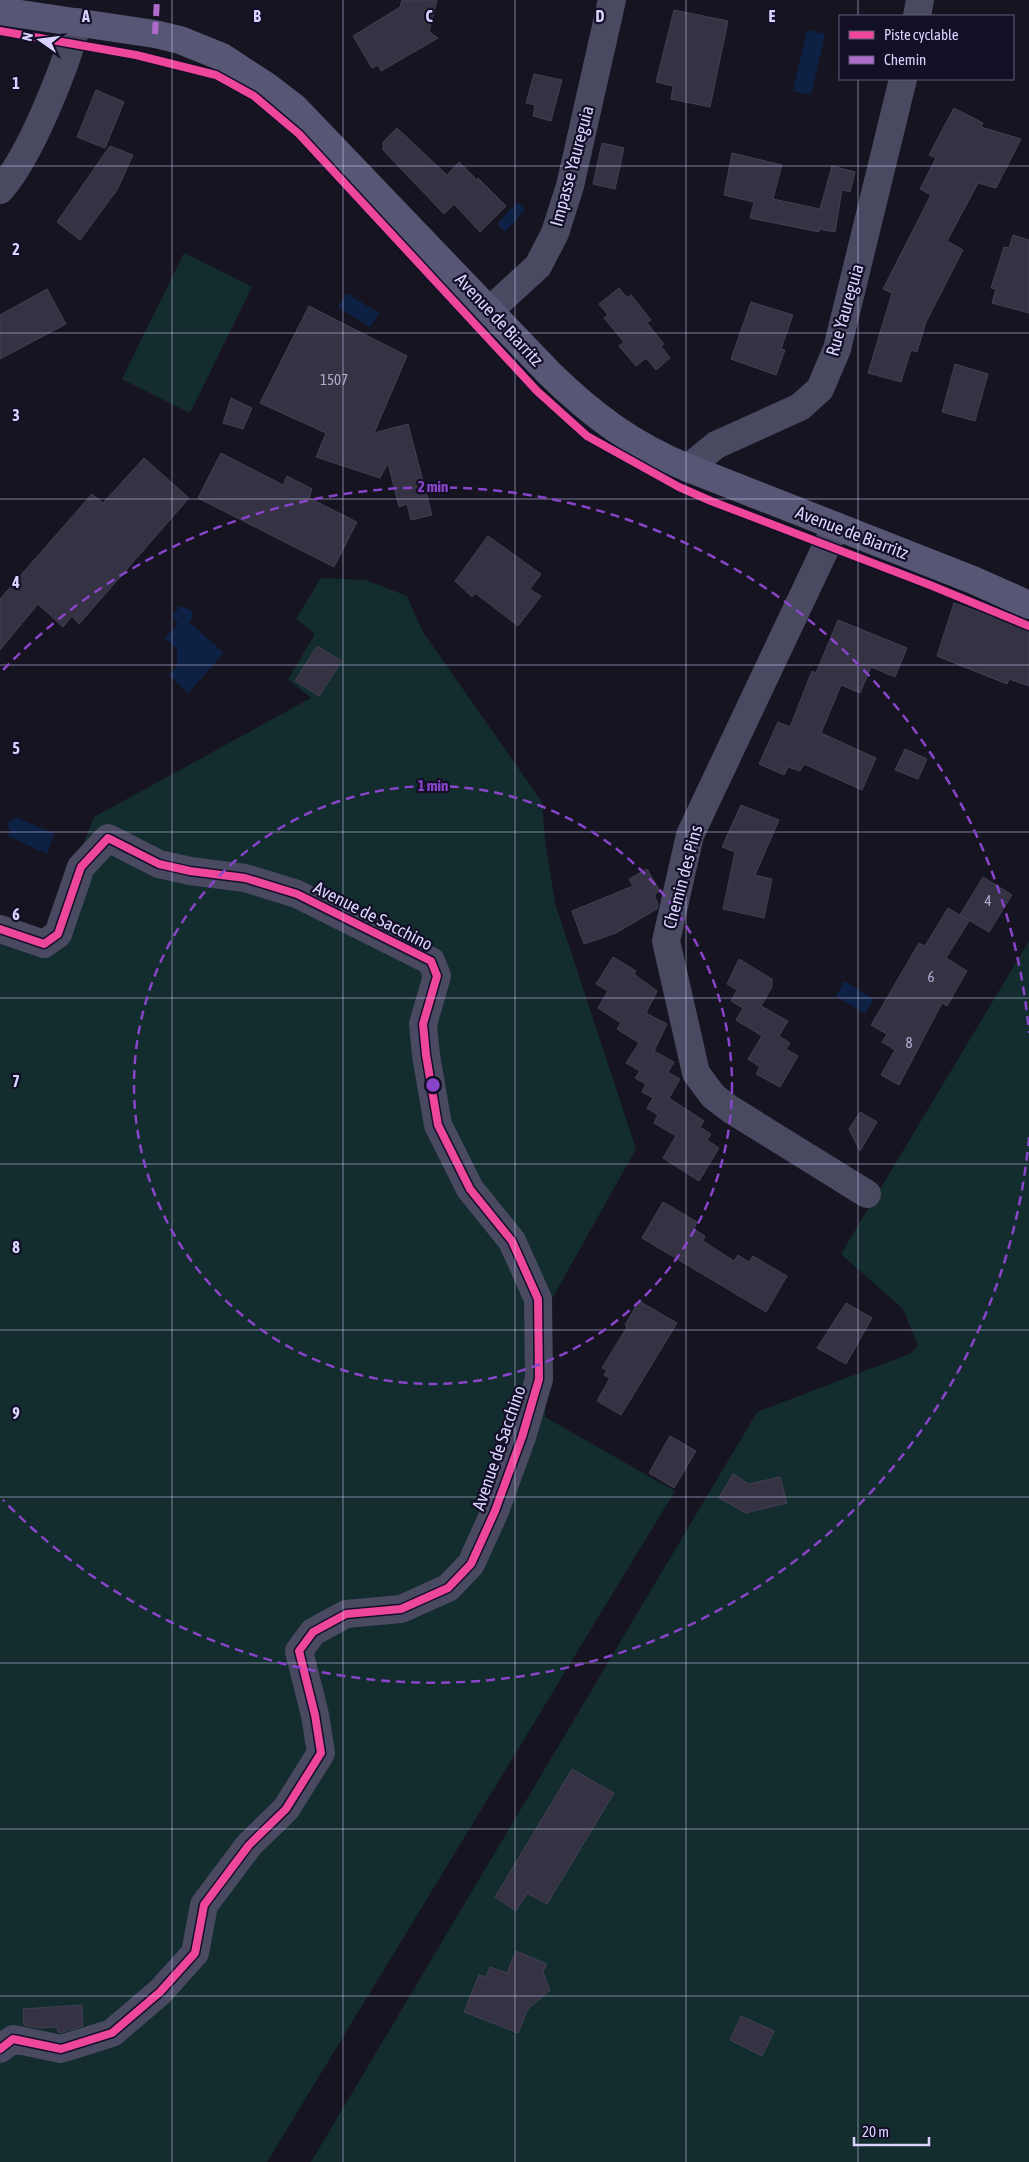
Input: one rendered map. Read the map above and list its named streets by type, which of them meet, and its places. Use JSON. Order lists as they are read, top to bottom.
{
  "streets": {
    "main road": ["Avenue de Biarritz"],
    "street": [
      "Impasse Yaureguia",
      "Rue Yaureguia",
      "Chemin des Pins",
      "Avenue de Sacchino"
    ]
  },
  "crossings": [
    ["Impasse Yaureguia", "Avenue de Biarritz"],
    ["Rue Yaureguia", "Avenue de Biarritz"],
    ["Avenue de Biarritz", "Chemin des Pins"]
  ],
  "house_numbers": [
    "1507",
    "4",
    "6",
    "8"
  ],
  "legend": ["Piste cyclable", "Chemin"],
  "scale_bar": "20 m",
  "north": "left",
  "grid": {
    "columns": [
      "A",
      "B",
      "C",
      "D",
      "E"
    ],
    "rows": [
      "1",
      "2",
      "3",
      "4",
      "5",
      "6",
      "7",
      "8",
      "9"
    ]
  },
  "rings": ["2 min", "1 min"]
}
